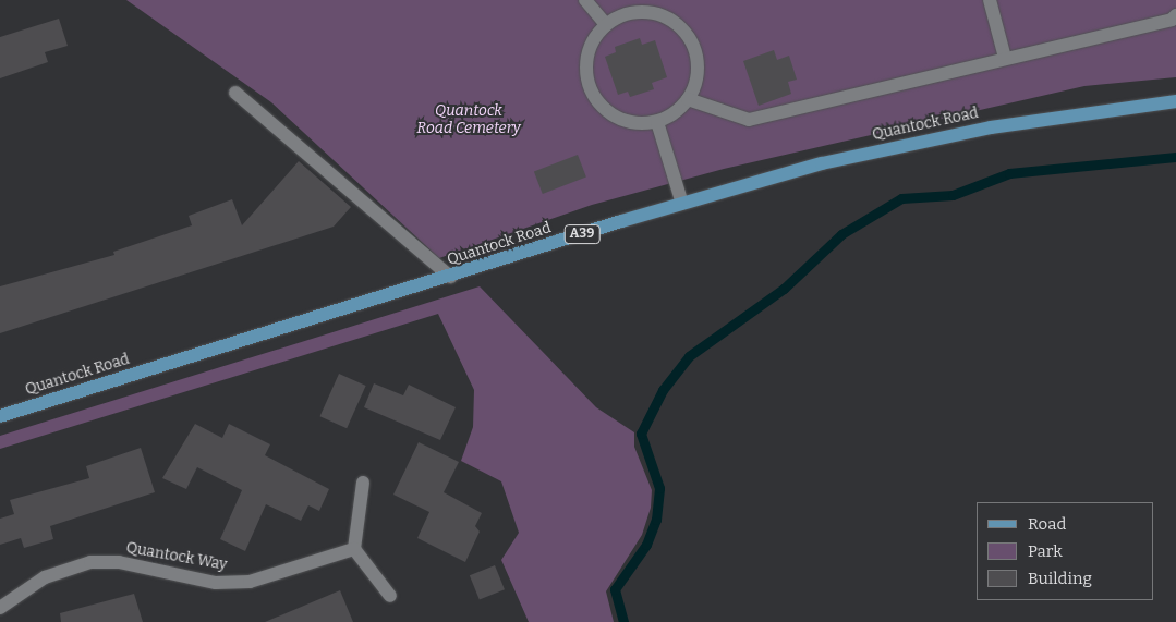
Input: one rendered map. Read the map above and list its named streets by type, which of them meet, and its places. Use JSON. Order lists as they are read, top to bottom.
{
  "streets": {
    "main road": ["Quantock Road", "A39"],
    "street": ["Quantock Way"]
  },
  "parks": ["Quantock Road Cemetery"],
  "legend": ["Road", "Park", "Building"]
}
